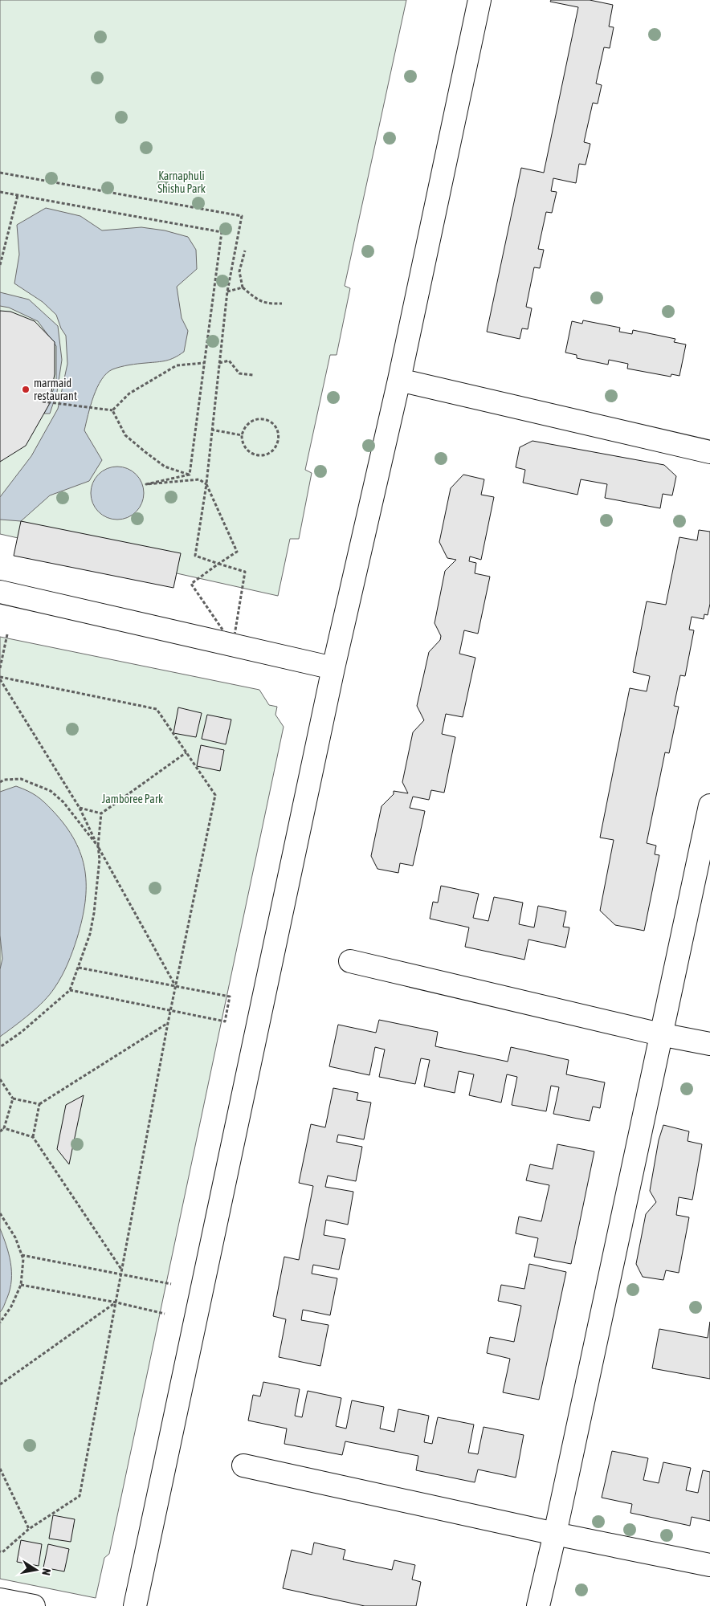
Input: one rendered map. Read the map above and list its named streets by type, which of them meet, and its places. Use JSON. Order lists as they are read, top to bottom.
{
  "parks": ["Karnaphuli Shishu Park", "Jamboree Park"],
  "places": ["marmaid restaurant"],
  "north": "right"
}
